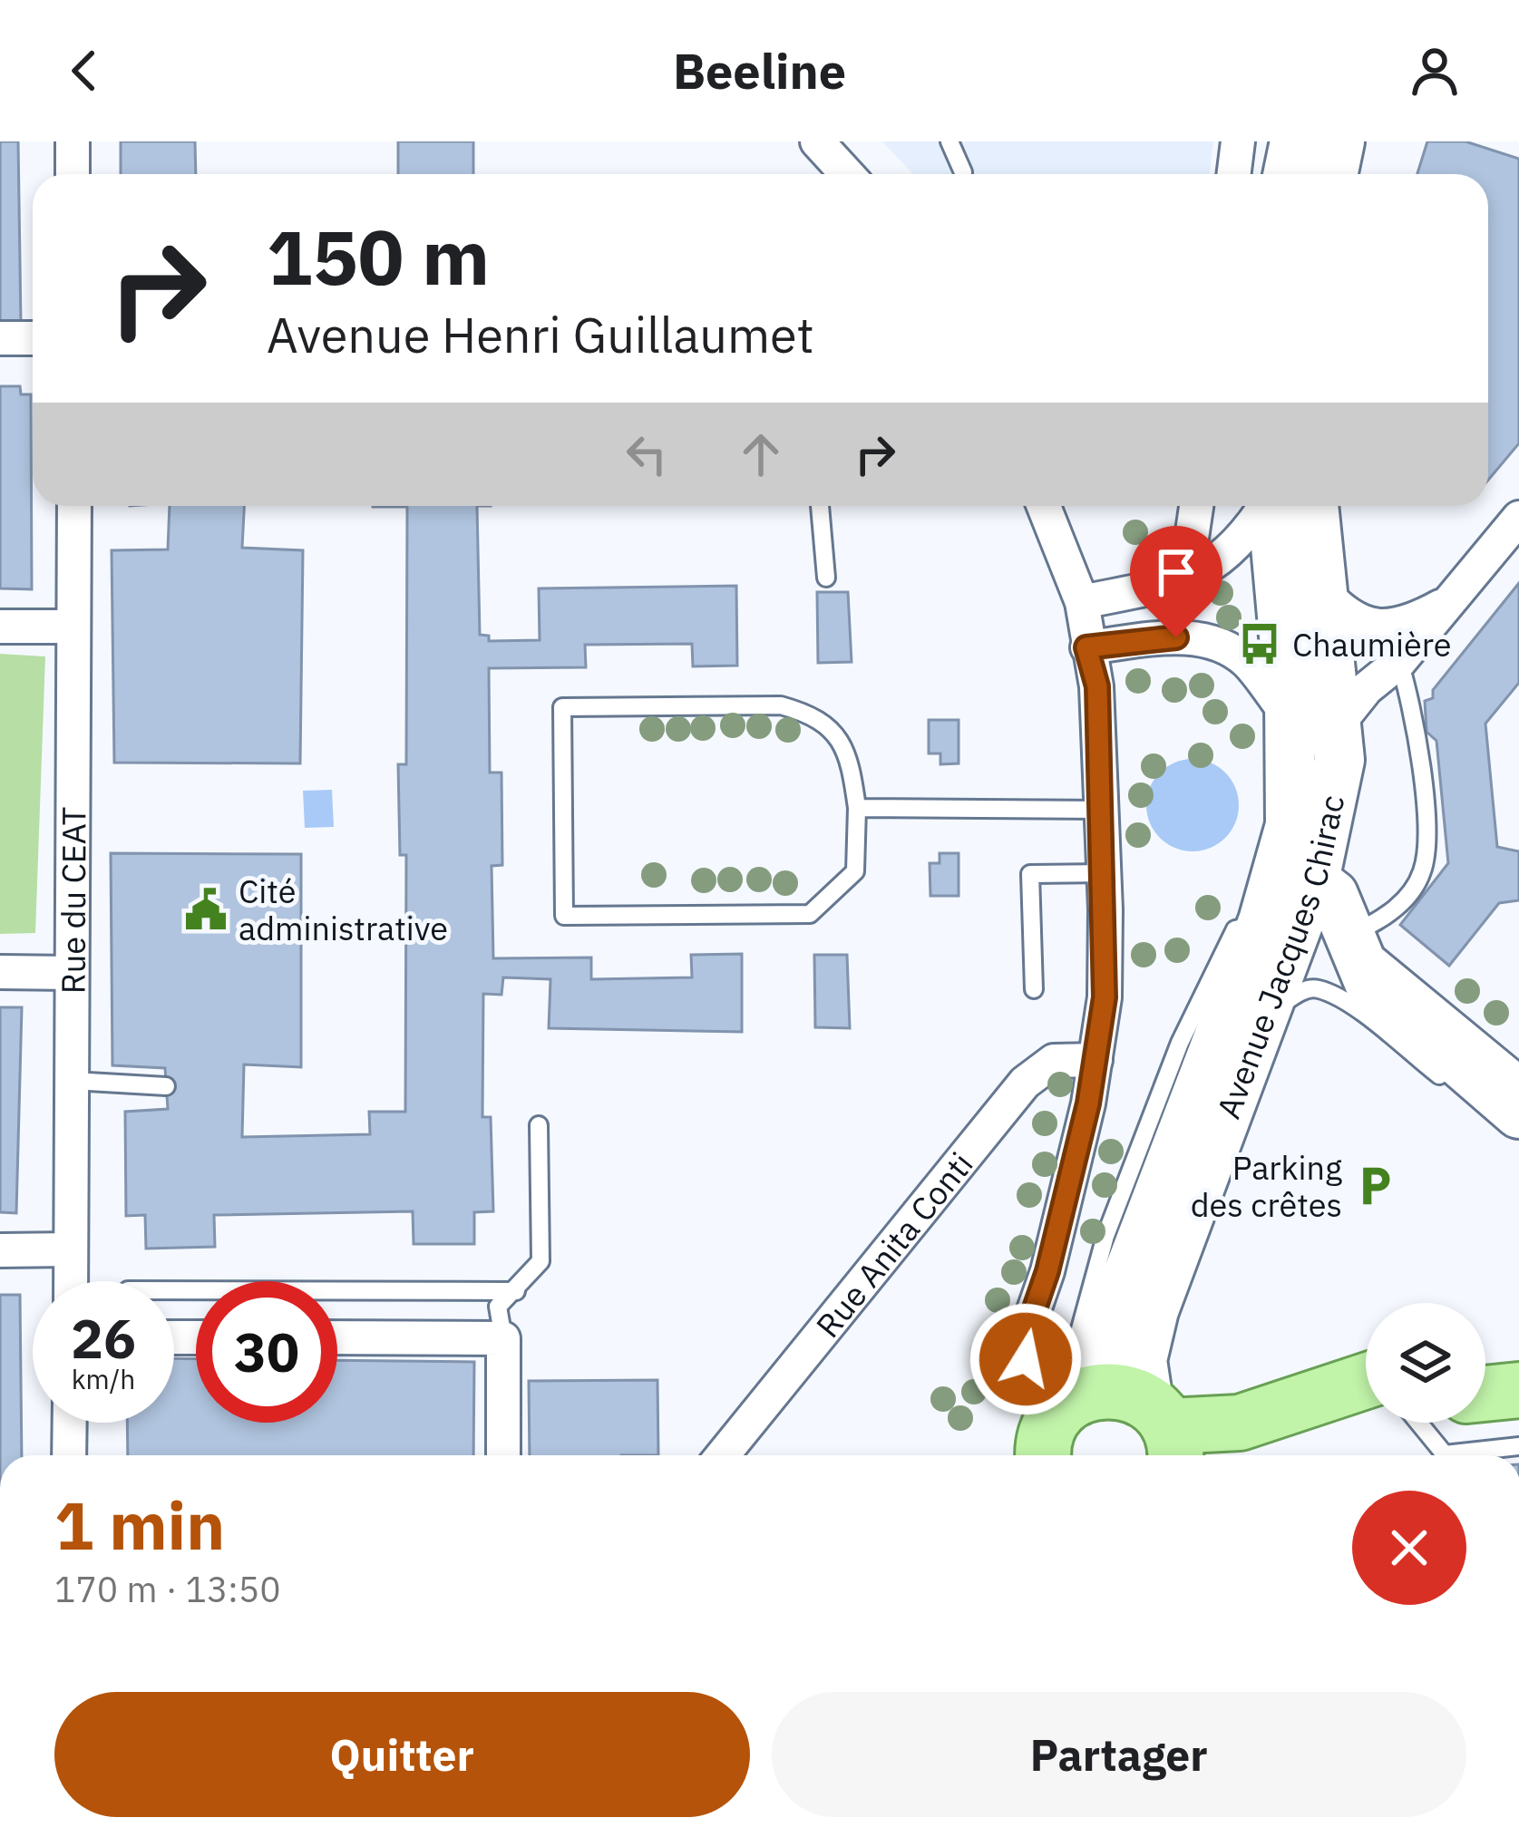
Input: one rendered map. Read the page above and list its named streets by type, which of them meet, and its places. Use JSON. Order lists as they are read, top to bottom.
{
  "streets": {
    "main road": ["Avenue Jacques Chirac"],
    "street": ["Rue du CEAT", "Rue Anita Conti"]
  },
  "places": {
    "bus stop": ["Chaumière"],
    "public building": ["Cité administrative"],
    "parking": ["Parking des crêtes"]
  },
  "page": {
    "header": "Beeline",
    "turn": ["150 m", "Avenue Henri Guillaumet"],
    "speed": "26 km/h",
    "limit": "30",
    "heading": ["1 min", "170 m · 13:50"],
    "buttons": ["Quitter", "Partager"]
  }
}
